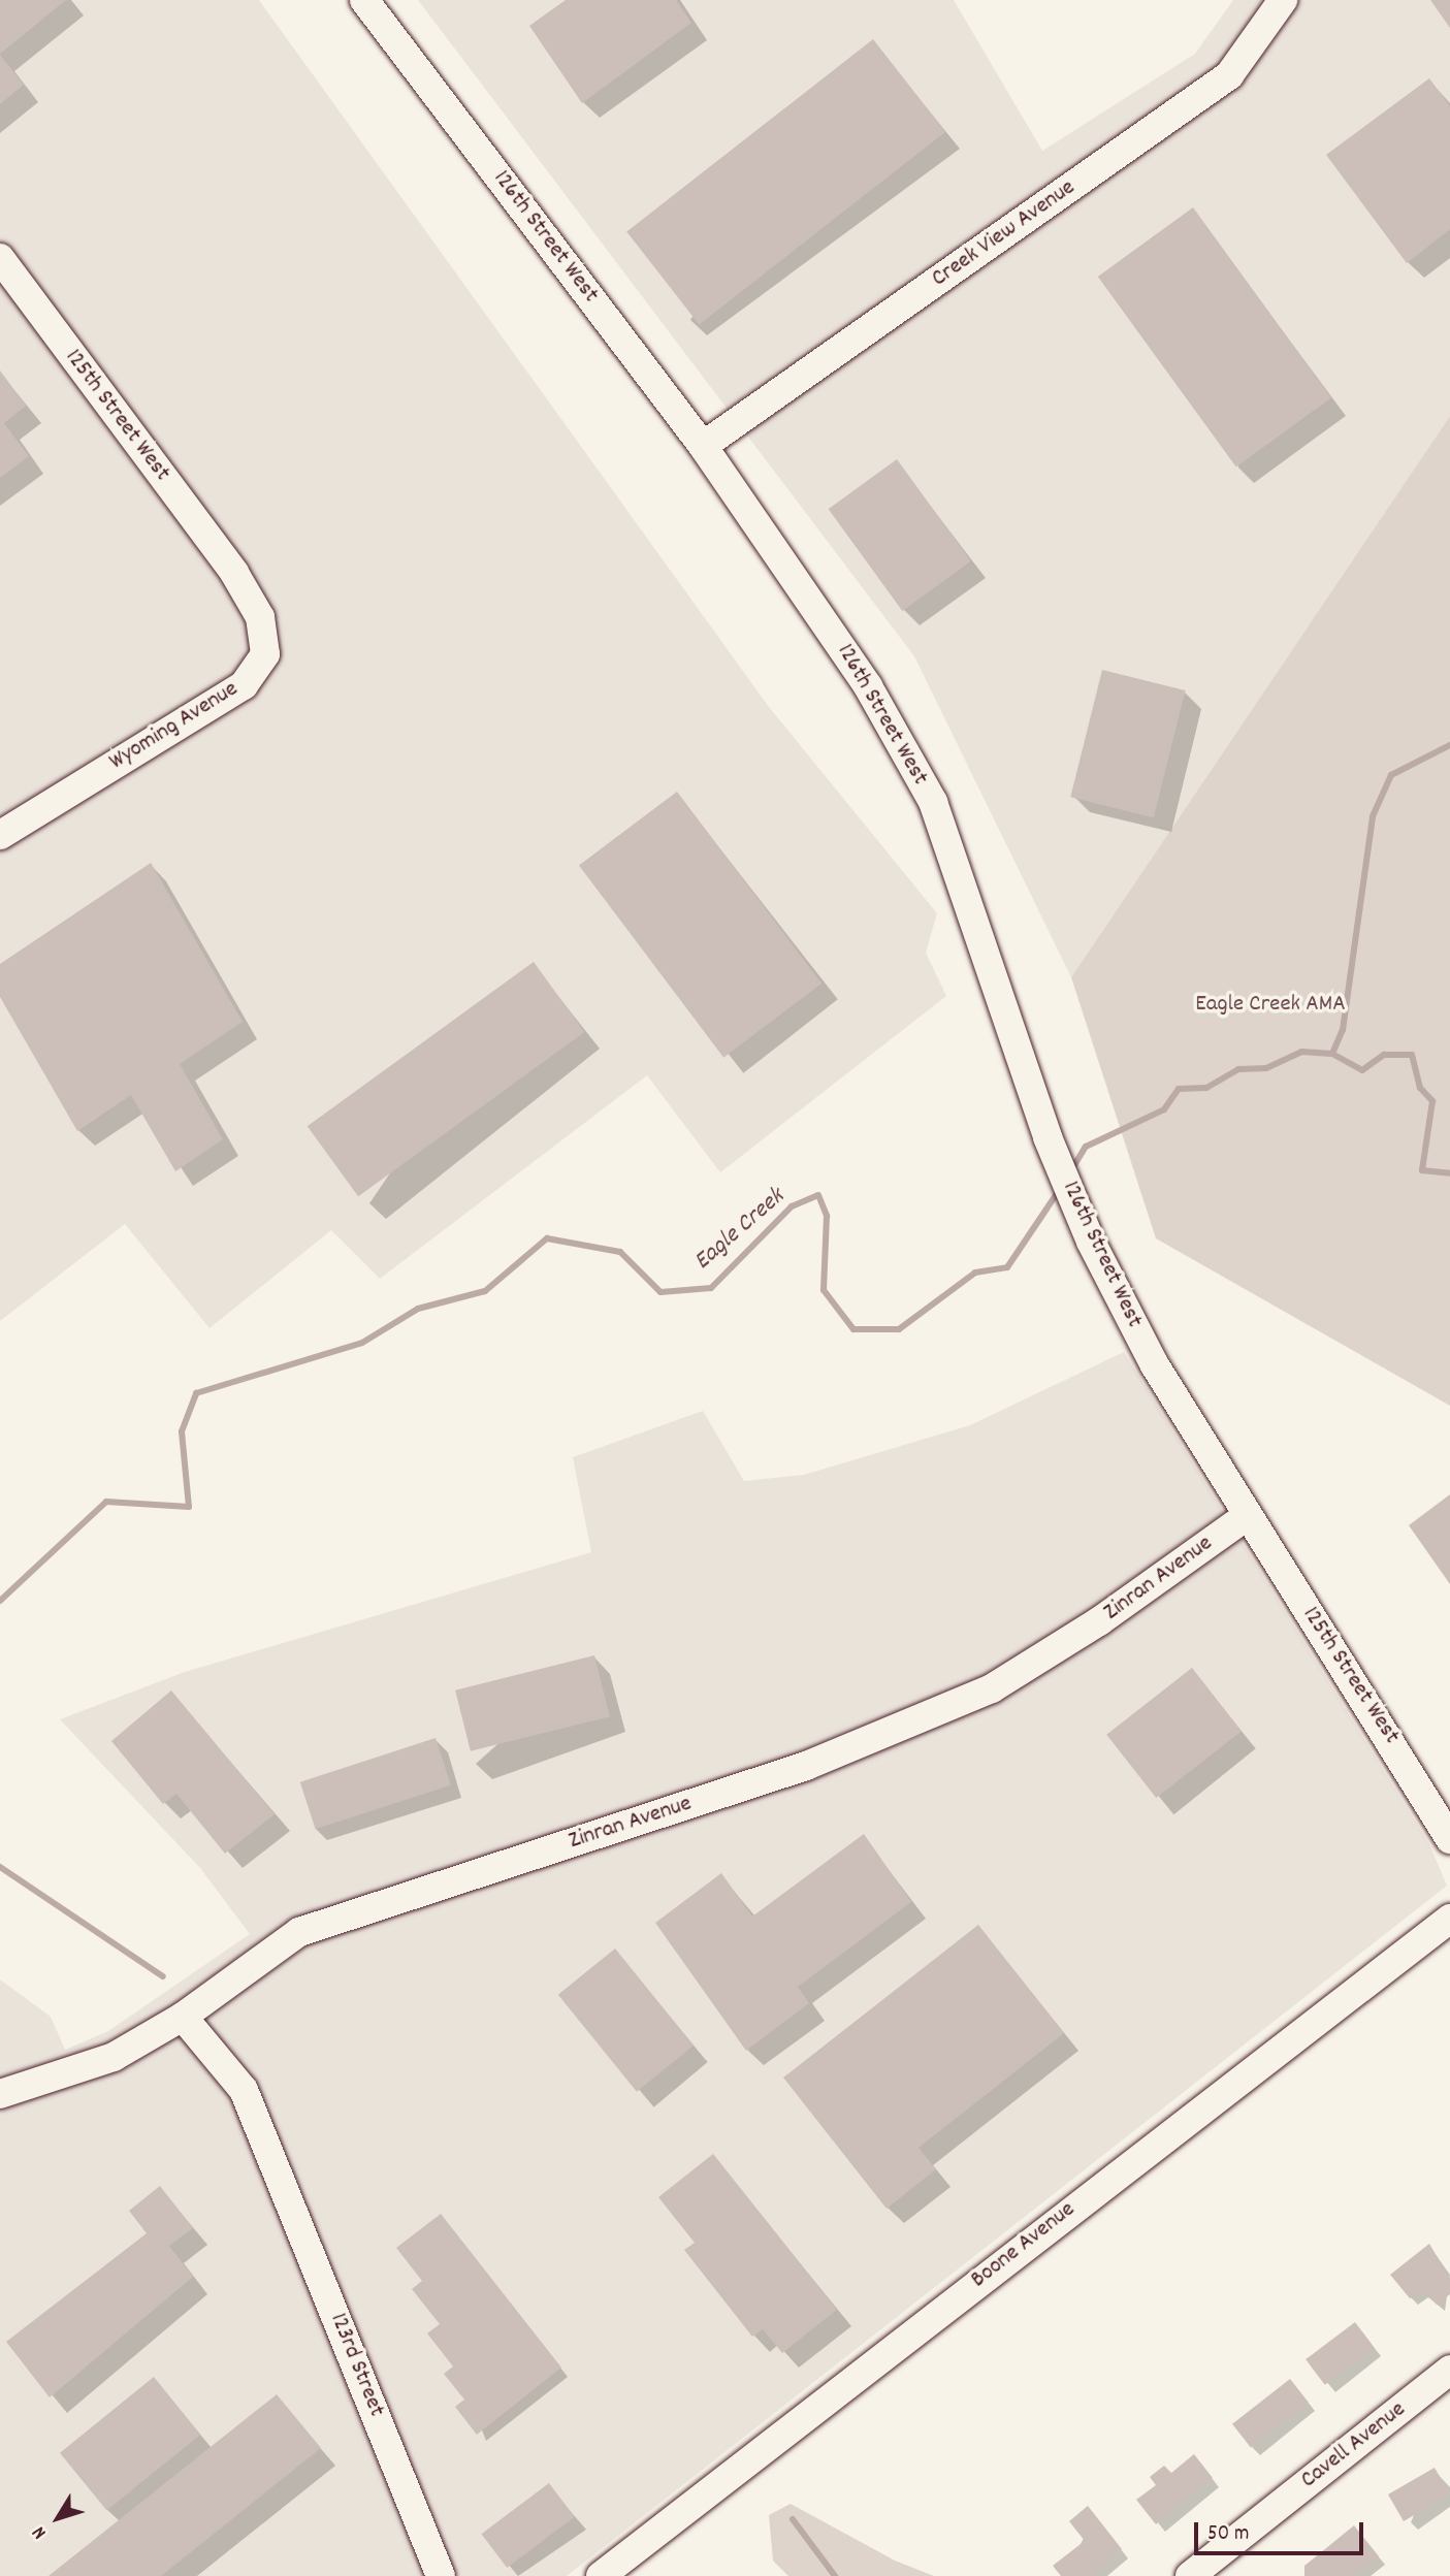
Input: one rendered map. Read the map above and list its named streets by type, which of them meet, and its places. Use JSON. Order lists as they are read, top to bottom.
{
  "streets": {
    "street": [
      "Creek View Avenue",
      "126th Street West",
      "125th Street West",
      "Wyoming Avenue",
      "Zinran Avenue",
      "Boone Avenue",
      "123rd Street",
      "Cavell Avenue"
    ]
  },
  "crossings": [
    ["Creek View Avenue", "126th Street West"],
    ["126th Street West", "125th Street West"],
    ["126th Street West", "Zinran Avenue"],
    ["125th Street West", "Wyoming Avenue"],
    ["125th Street West", "Zinran Avenue"],
    ["Zinran Avenue", "123rd Street"]
  ],
  "water": ["Eagle Creek"],
  "parks": ["Eagle Creek AMA"],
  "scale_bar": "50 m",
  "north": "bottom left"
}
